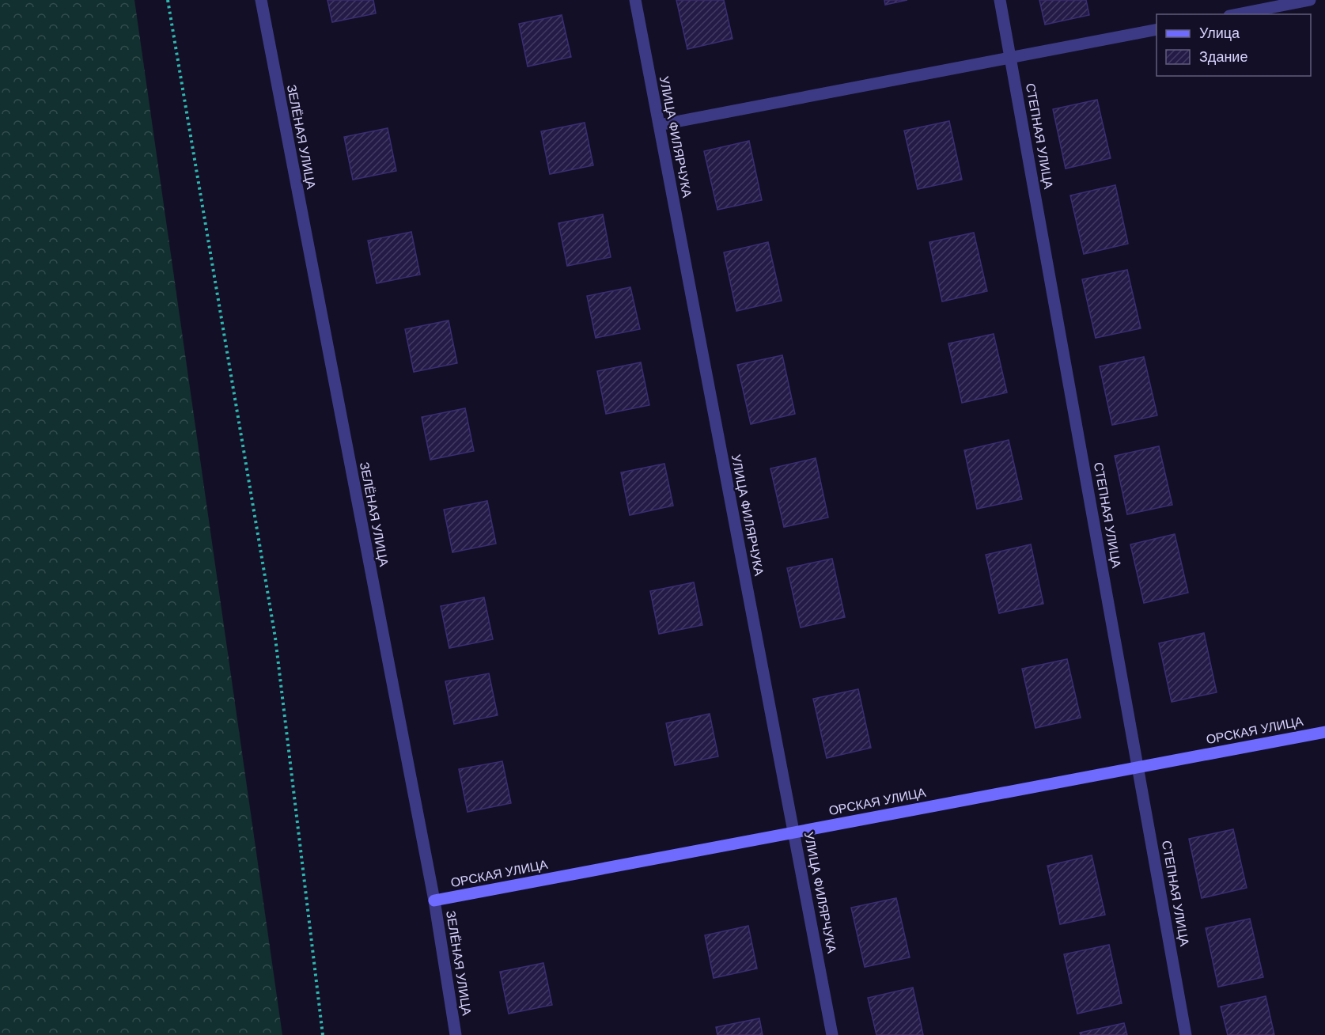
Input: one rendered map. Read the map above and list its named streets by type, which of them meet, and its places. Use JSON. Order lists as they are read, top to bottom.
{
  "streets": {
    "street": [
      "СТЕПНАЯ УЛИЦА",
      "ЗЕЛЁНАЯ УЛИЦА",
      "УЛИЦА ФИЛЯРЧУКА",
      "ОРСКАЯ УЛИЦА"
    ]
  },
  "crossings": [
    ["СТЕПНАЯ УЛИЦА", "ОРСКАЯ УЛИЦА"],
    ["ЗЕЛЁНАЯ УЛИЦА", "ОРСКАЯ УЛИЦА"],
    ["УЛИЦА ФИЛЯРЧУКА", "ОРСКАЯ УЛИЦА"]
  ],
  "legend": ["Улица", "Здание"]
}
